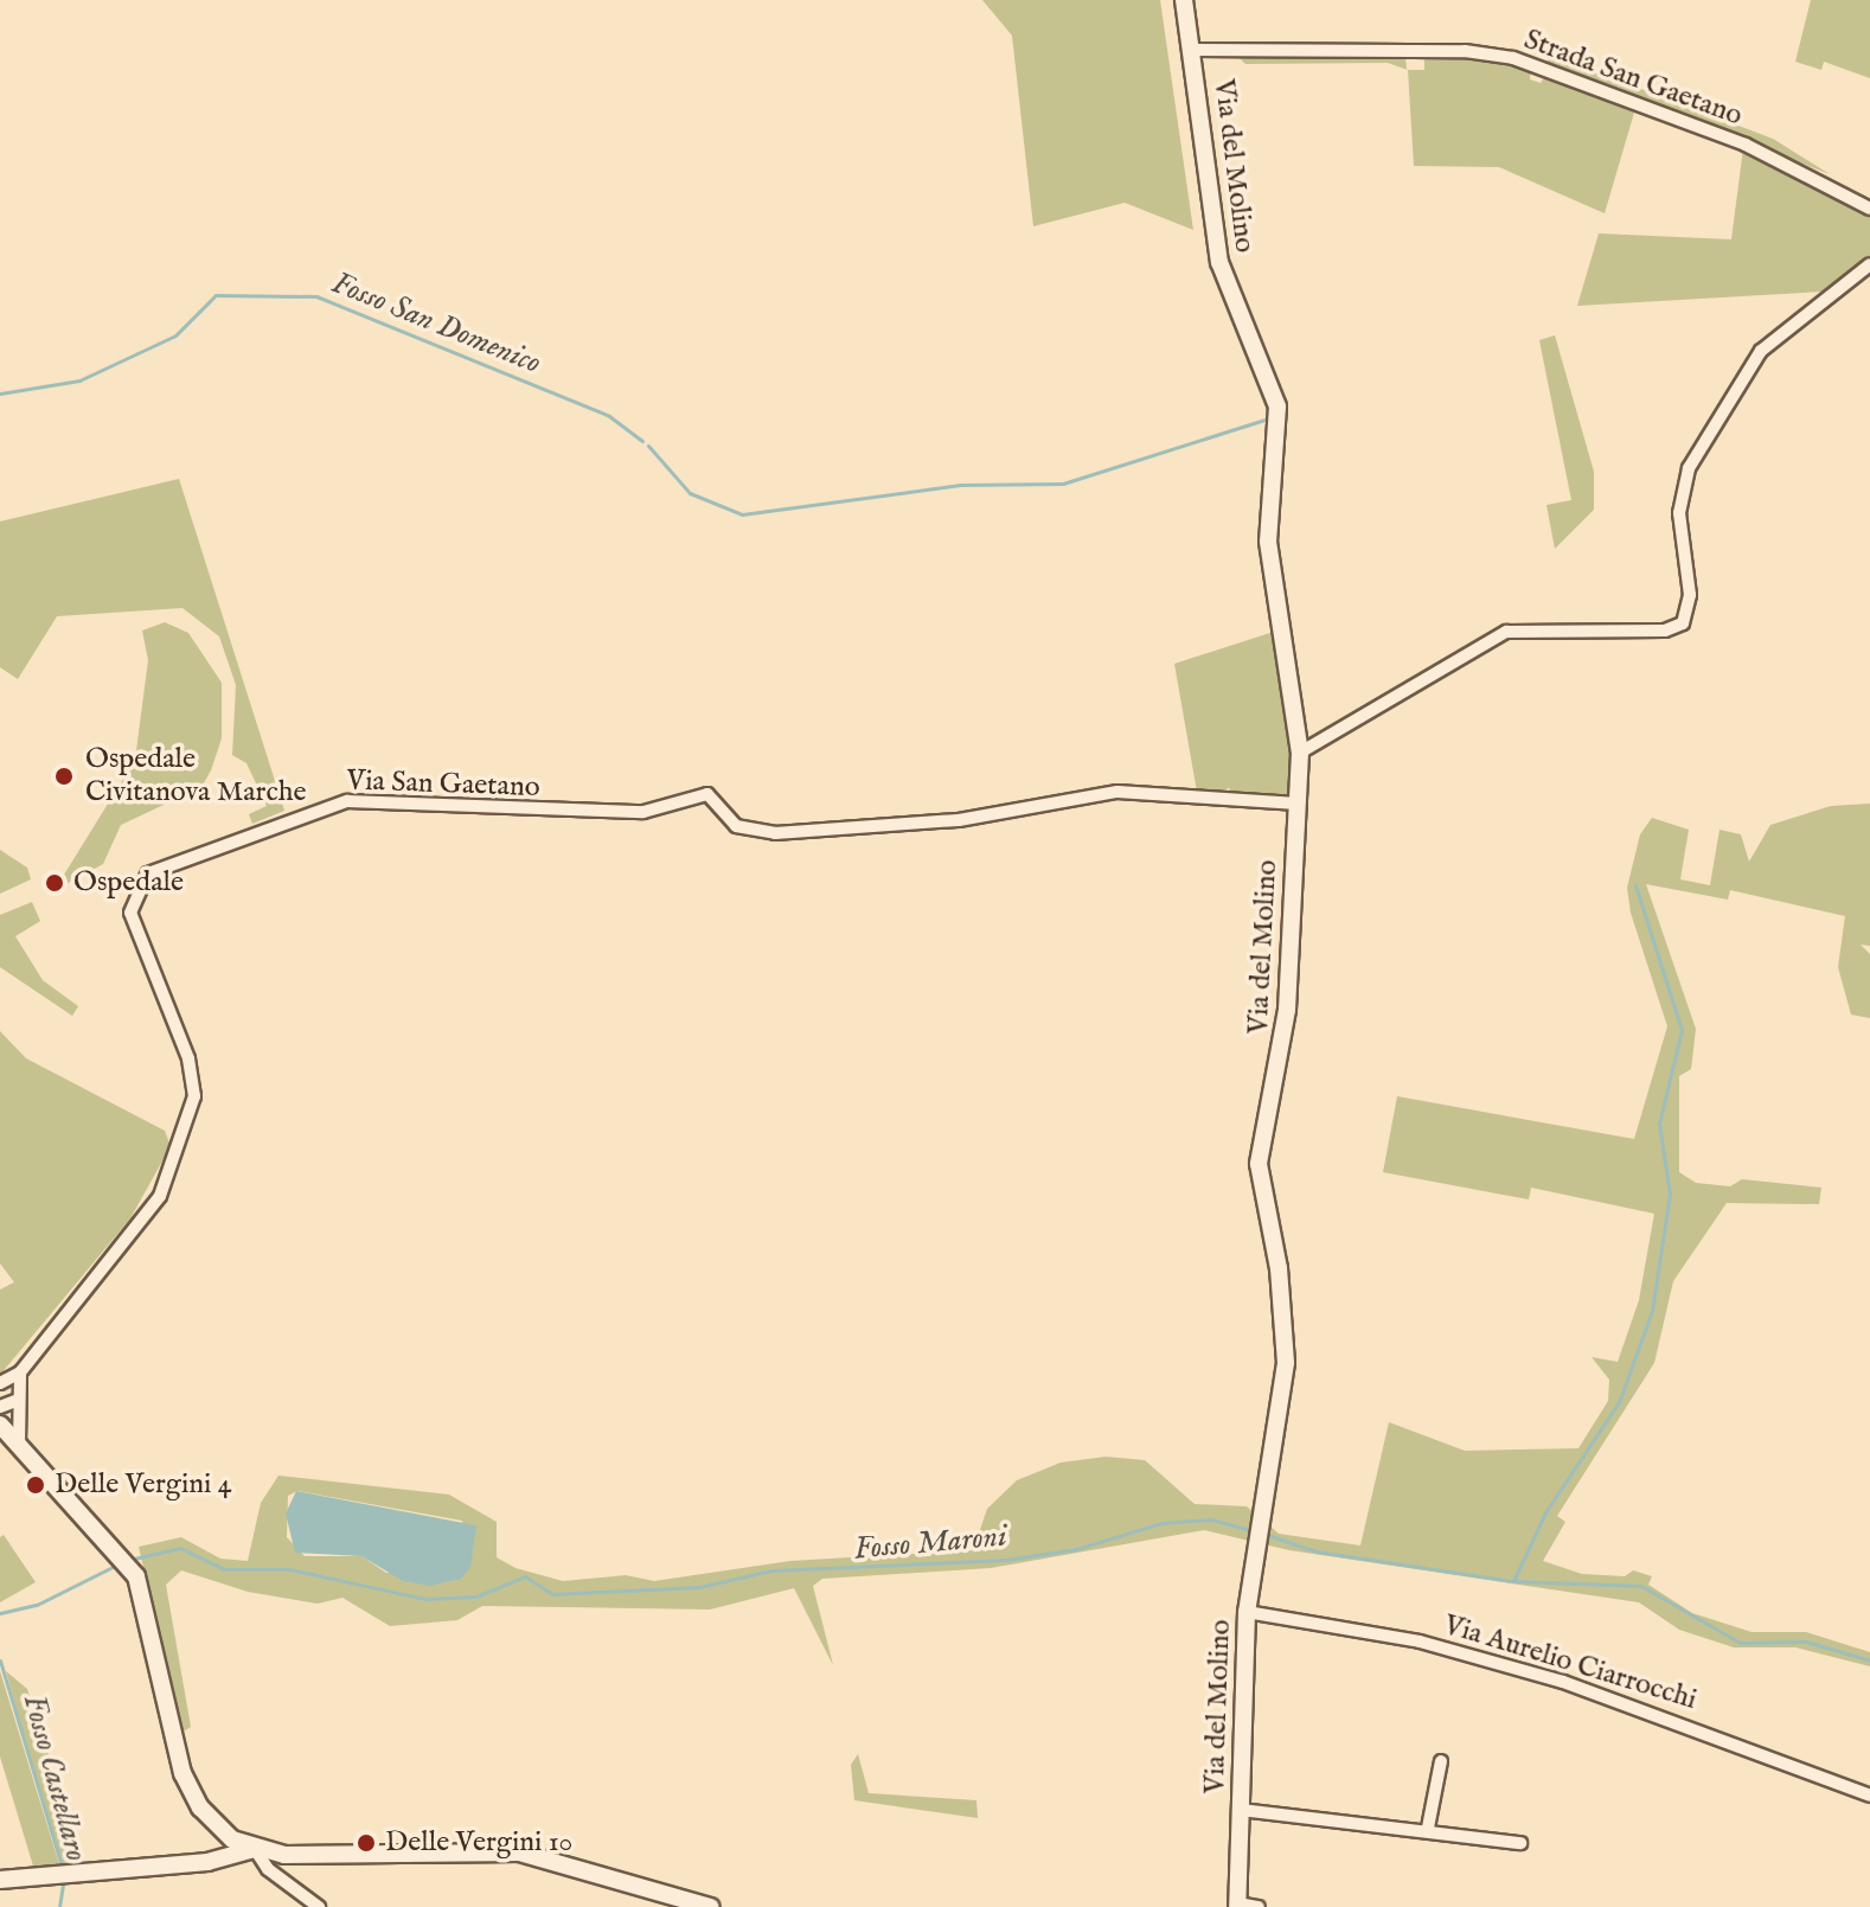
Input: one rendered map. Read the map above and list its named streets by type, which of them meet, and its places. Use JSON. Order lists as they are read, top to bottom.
{
  "streets": {
    "street": [
      "Strada San Gaetano",
      "Via del Molino",
      "Via San Gaetano",
      "Via Aurelio Ciarrocchi"
    ]
  },
  "crossings": [
    ["Strada San Gaetano", "Via del Molino"],
    ["Via del Molino", "Via San Gaetano"],
    ["Via del Molino", "Via Aurelio Ciarrocchi"]
  ],
  "water": ["Fosso San Domenico", "Fosso Maroni", "Fosso Castellaro"],
  "places": [
    "Ospedale Civitanova Marche",
    "Ospedale",
    "Delle Vergini 4",
    "Delle Vergini 10"
  ]
}
